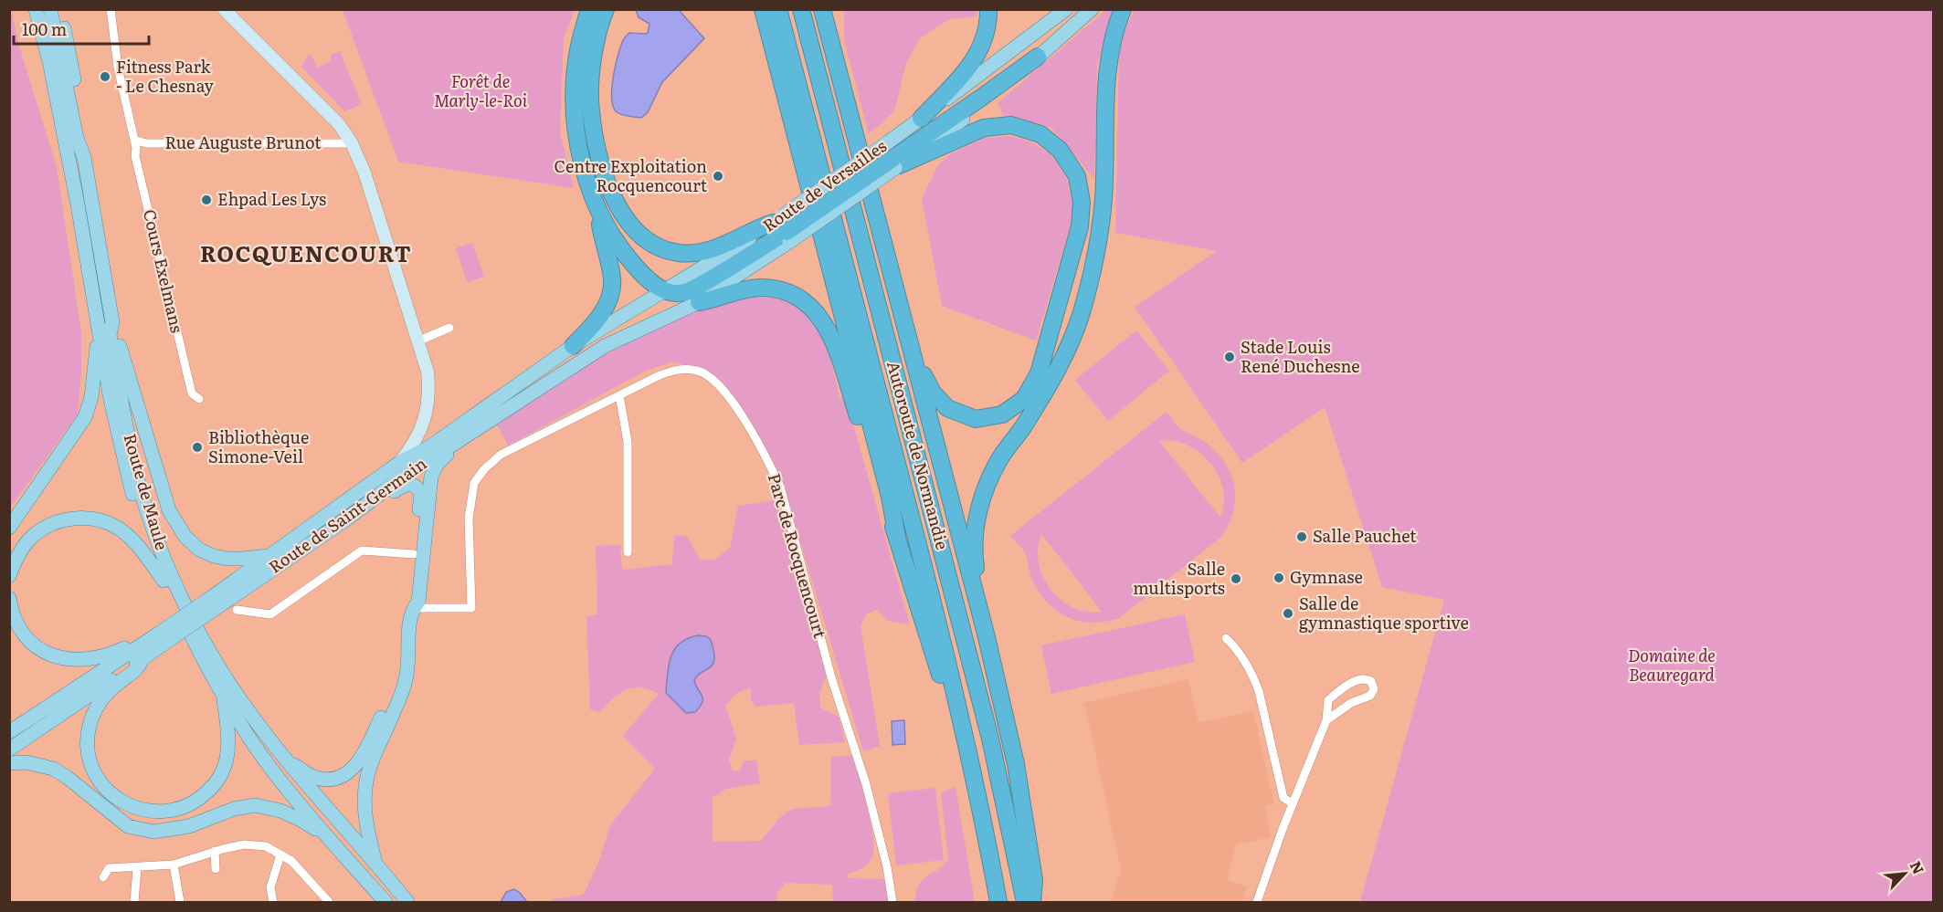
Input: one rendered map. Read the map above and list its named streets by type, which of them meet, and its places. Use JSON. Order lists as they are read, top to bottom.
{
  "streets": {
    "highway": ["Autoroute de Normandie"],
    "main road": ["Route de Versailles", "Route de Maule", "Route de Saint-Germain"],
    "street": ["Rue Auguste Brunot", "Cours Exelmans", "Parc de Rocquencourt"]
  },
  "crossings": [
    ["Rue Auguste Brunot", "Cours Exelmans"],
    ["Route de Versailles", "Route de Saint-Germain"]
  ],
  "districts": ["ROCQUENCOURT"],
  "parks": ["Forêt de Marly-le-Roi", "Domaine de Beauregard"],
  "places": [
    "Fitness Park - Le Chesnay",
    "Centre Exploitation Rocquencourt",
    "Ehpad Les Lys",
    "Stade Louis René Duchesne",
    "Bibliothèque Simone-Veil",
    "Salle Pauchet",
    "Gymnase",
    "Salle multisports",
    "Salle de gymnastique sportive"
  ],
  "scale_bar": "100 m",
  "north": "top right"
}
